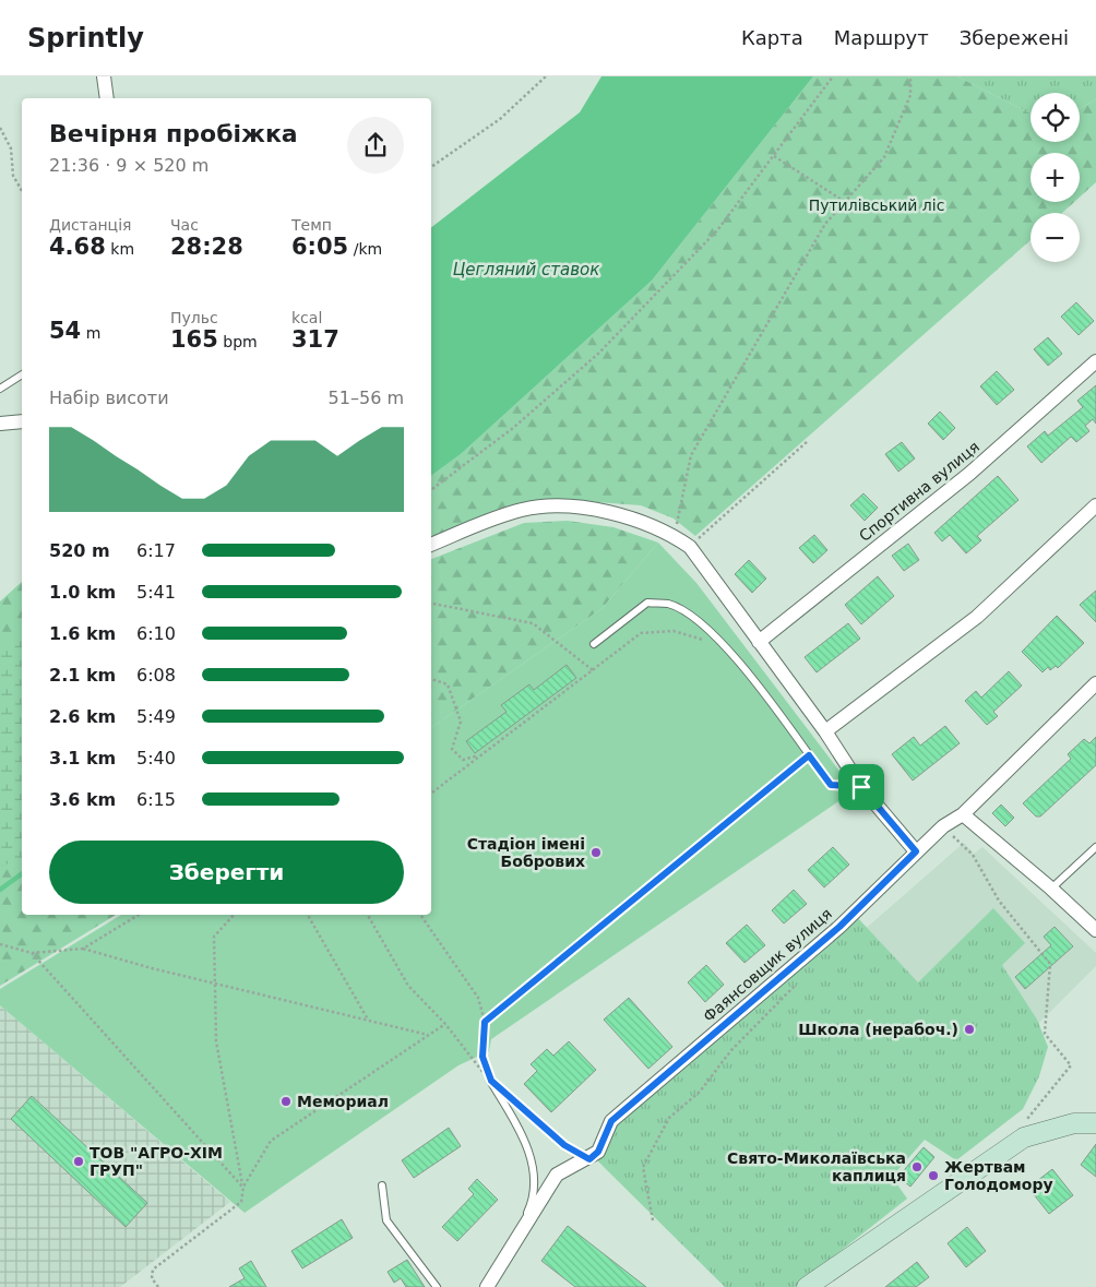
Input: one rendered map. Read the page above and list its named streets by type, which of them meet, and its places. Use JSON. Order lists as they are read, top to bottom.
{
  "streets": {
    "street": ["Спортивна вулиця", "Фаянсовщик вулиця"]
  },
  "water": ["Цегляний ставок"],
  "parks": ["Путилівський ліс"],
  "places": [
    "Стадіон імені Бобрових",
    "Школа (нерабоч.)",
    "Мемориал",
    "ТОВ \"АГРО-ХІМ ГРУП\"",
    "Свято-Миколаївська каплиця",
    "Жертвам Голодомору"
  ],
  "page": {
    "header": "Sprintly",
    "nav": ["Карта", "Маршрут", "Збережені"],
    "map_buttons": ["+", "−"],
    "heading": ["Вечірня пробіжка", "21:36 · 9 × 520 m"],
    "stats": [
      ["Дистанція", "4.68 km"],
      ["Час", "28:28"],
      ["Темп", "6:05 /km"],
      ["54 m"],
      ["Пульс", "165 bpm"],
      ["kcal", "317"]
    ],
    "chart": ["Набір висоти", "51–56 m"],
    "list": [
      {
        "name": "520 m",
        "note": "6:17"
      },
      {
        "name": "1.0 km",
        "note": "5:41"
      },
      {
        "name": "1.6 km",
        "note": "6:10"
      },
      {
        "name": "2.1 km",
        "note": "6:08"
      },
      {
        "name": "2.6 km",
        "note": "5:49"
      },
      {
        "name": "3.1 km",
        "note": "5:40"
      },
      {
        "name": "3.6 km",
        "note": "6:15"
      }
    ],
    "buttons": "Зберегти"
  }
}
